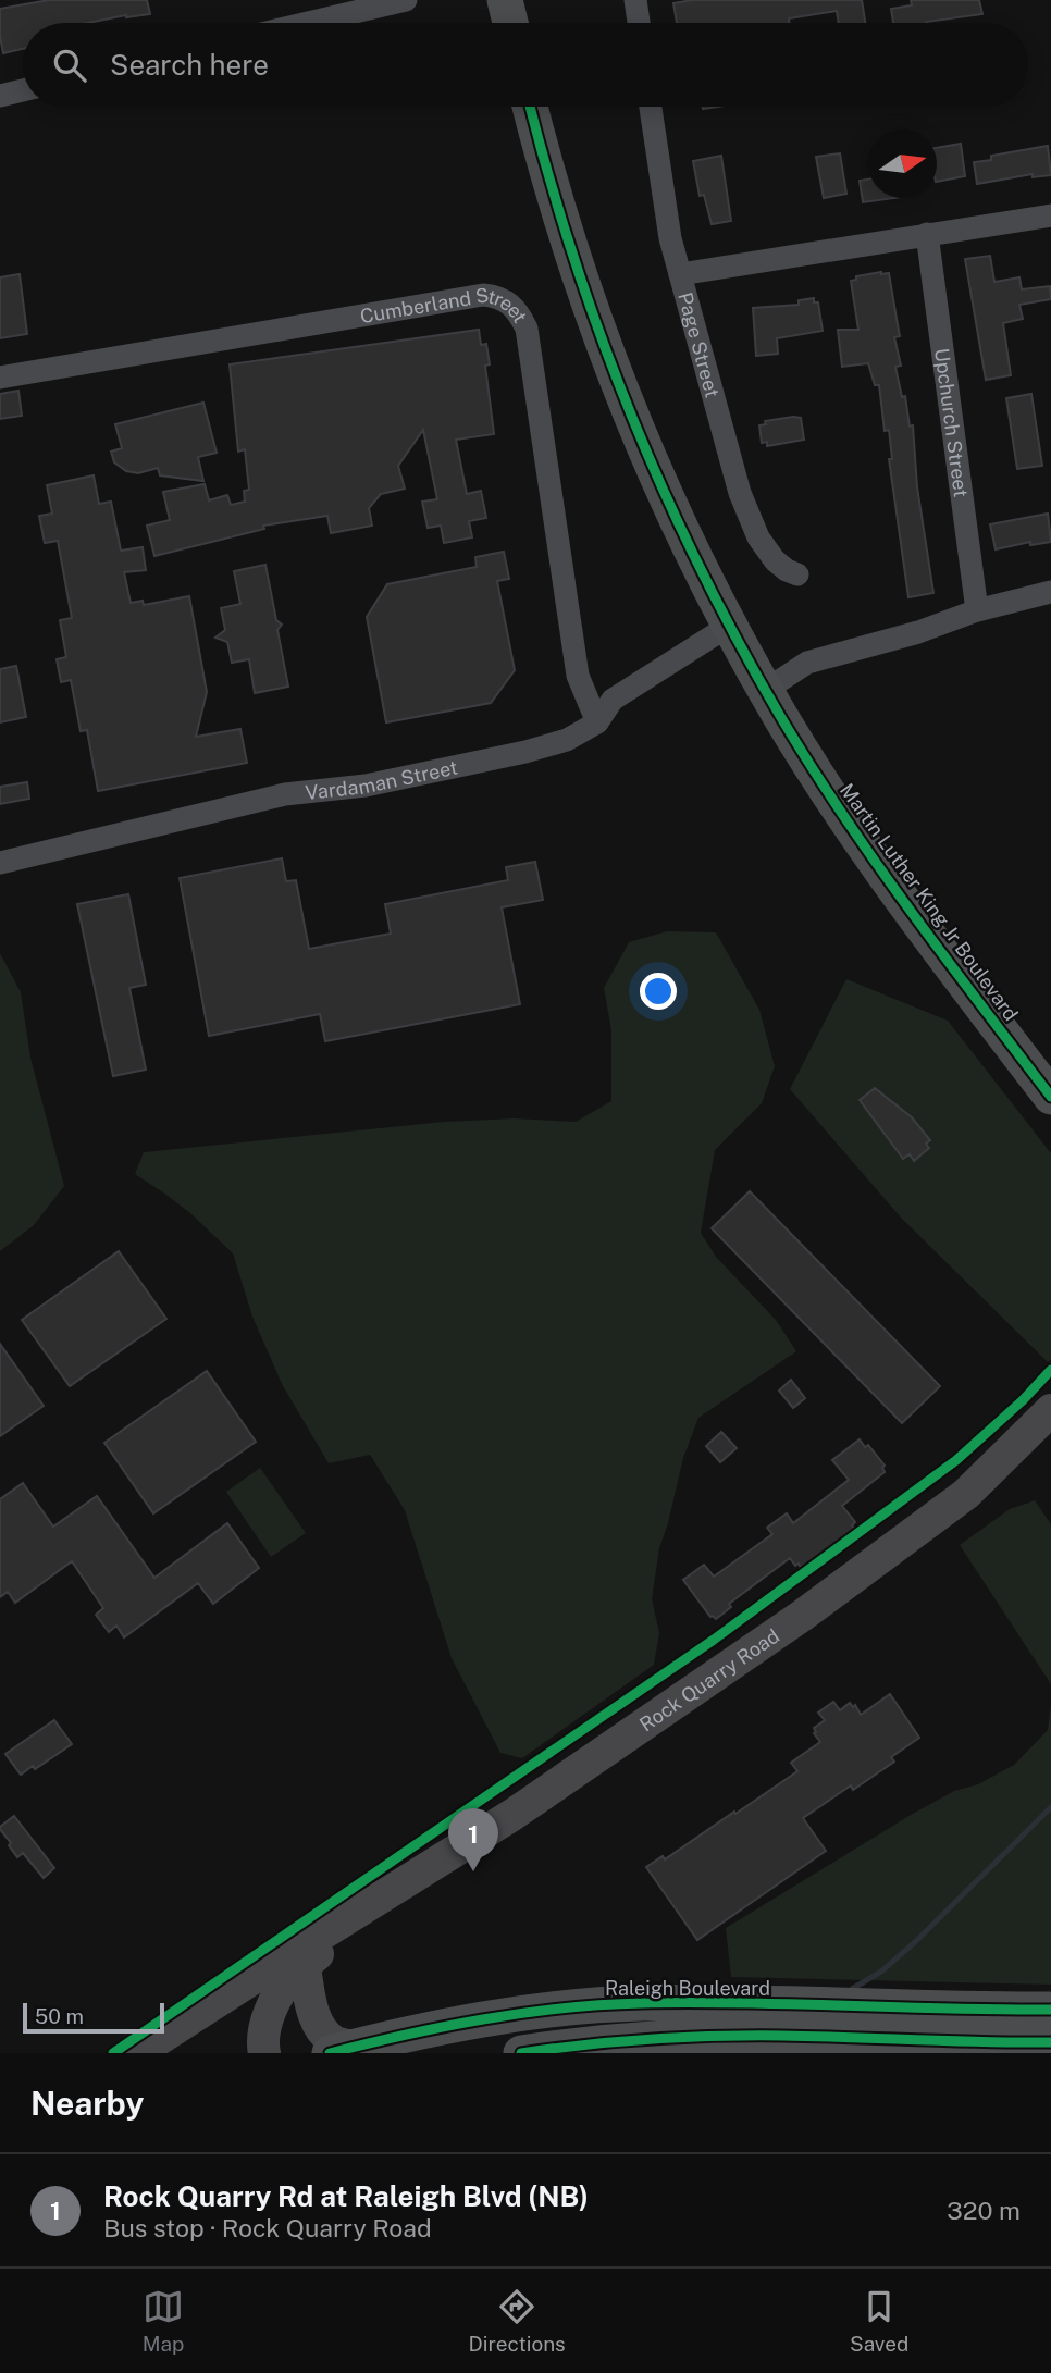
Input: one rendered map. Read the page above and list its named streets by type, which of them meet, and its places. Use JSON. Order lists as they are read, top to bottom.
{
  "streets": {
    "main road": ["Martin Luther King Jr Boulevard", "Rock Quarry Road", "Raleigh Boulevard"],
    "street": [
      "Cumberland Street",
      "Page Street",
      "Upchurch Street",
      "Vardaman Street"
    ]
  },
  "crossings": [
    ["Cumberland Street", "Vardaman Street"],
    ["Vardaman Street", "Martin Luther King Jr Boulevard"]
  ],
  "scale_bar": "50 m",
  "north": "right",
  "page": {
    "search": "Search here",
    "pins": "1",
    "scale": "50 m",
    "heading": "Nearby",
    "list": [
      {
        "mark": "1",
        "name": "Rock Quarry Rd at Raleigh Blvd (NB)",
        "note": "Bus stop · Rock Quarry Road",
        "value": "320 m"
      }
    ],
    "nav": ["Map", "Directions", "Saved"]
  }
}
